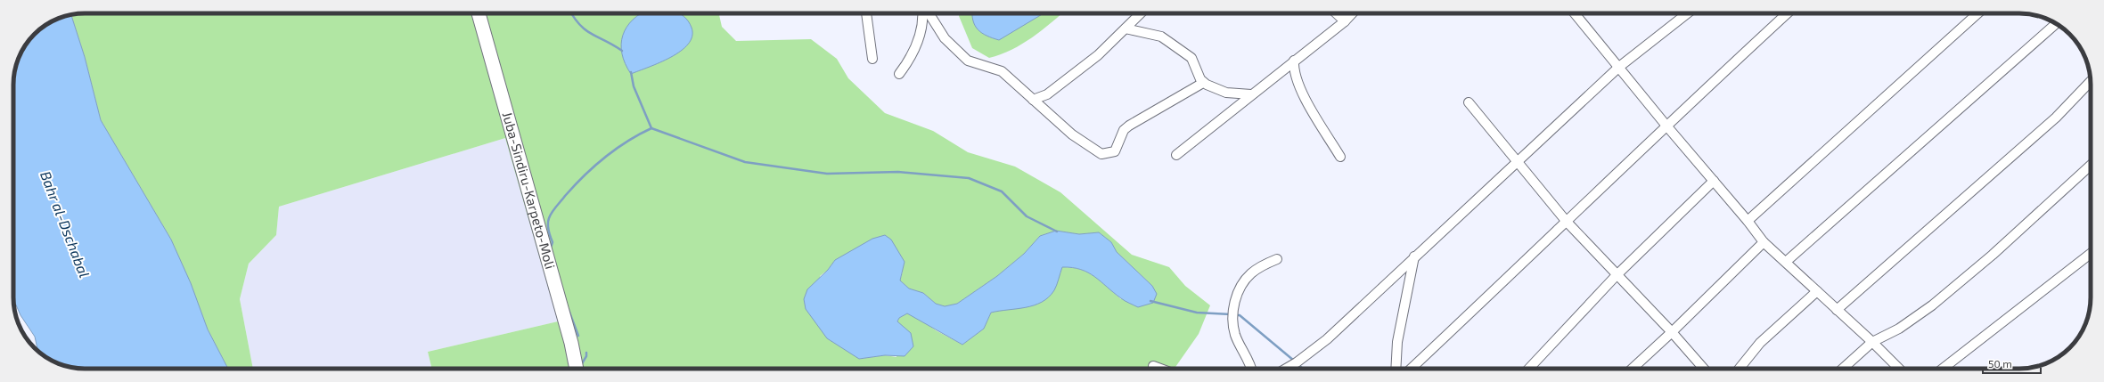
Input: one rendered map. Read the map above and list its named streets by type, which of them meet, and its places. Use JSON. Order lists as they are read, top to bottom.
{
  "streets": {
    "main road": ["Juba-Sindiru-Karpeto-Moli"]
  },
  "water": ["Bahr al-Dschabal"],
  "scale_bar": "50 m"
}
